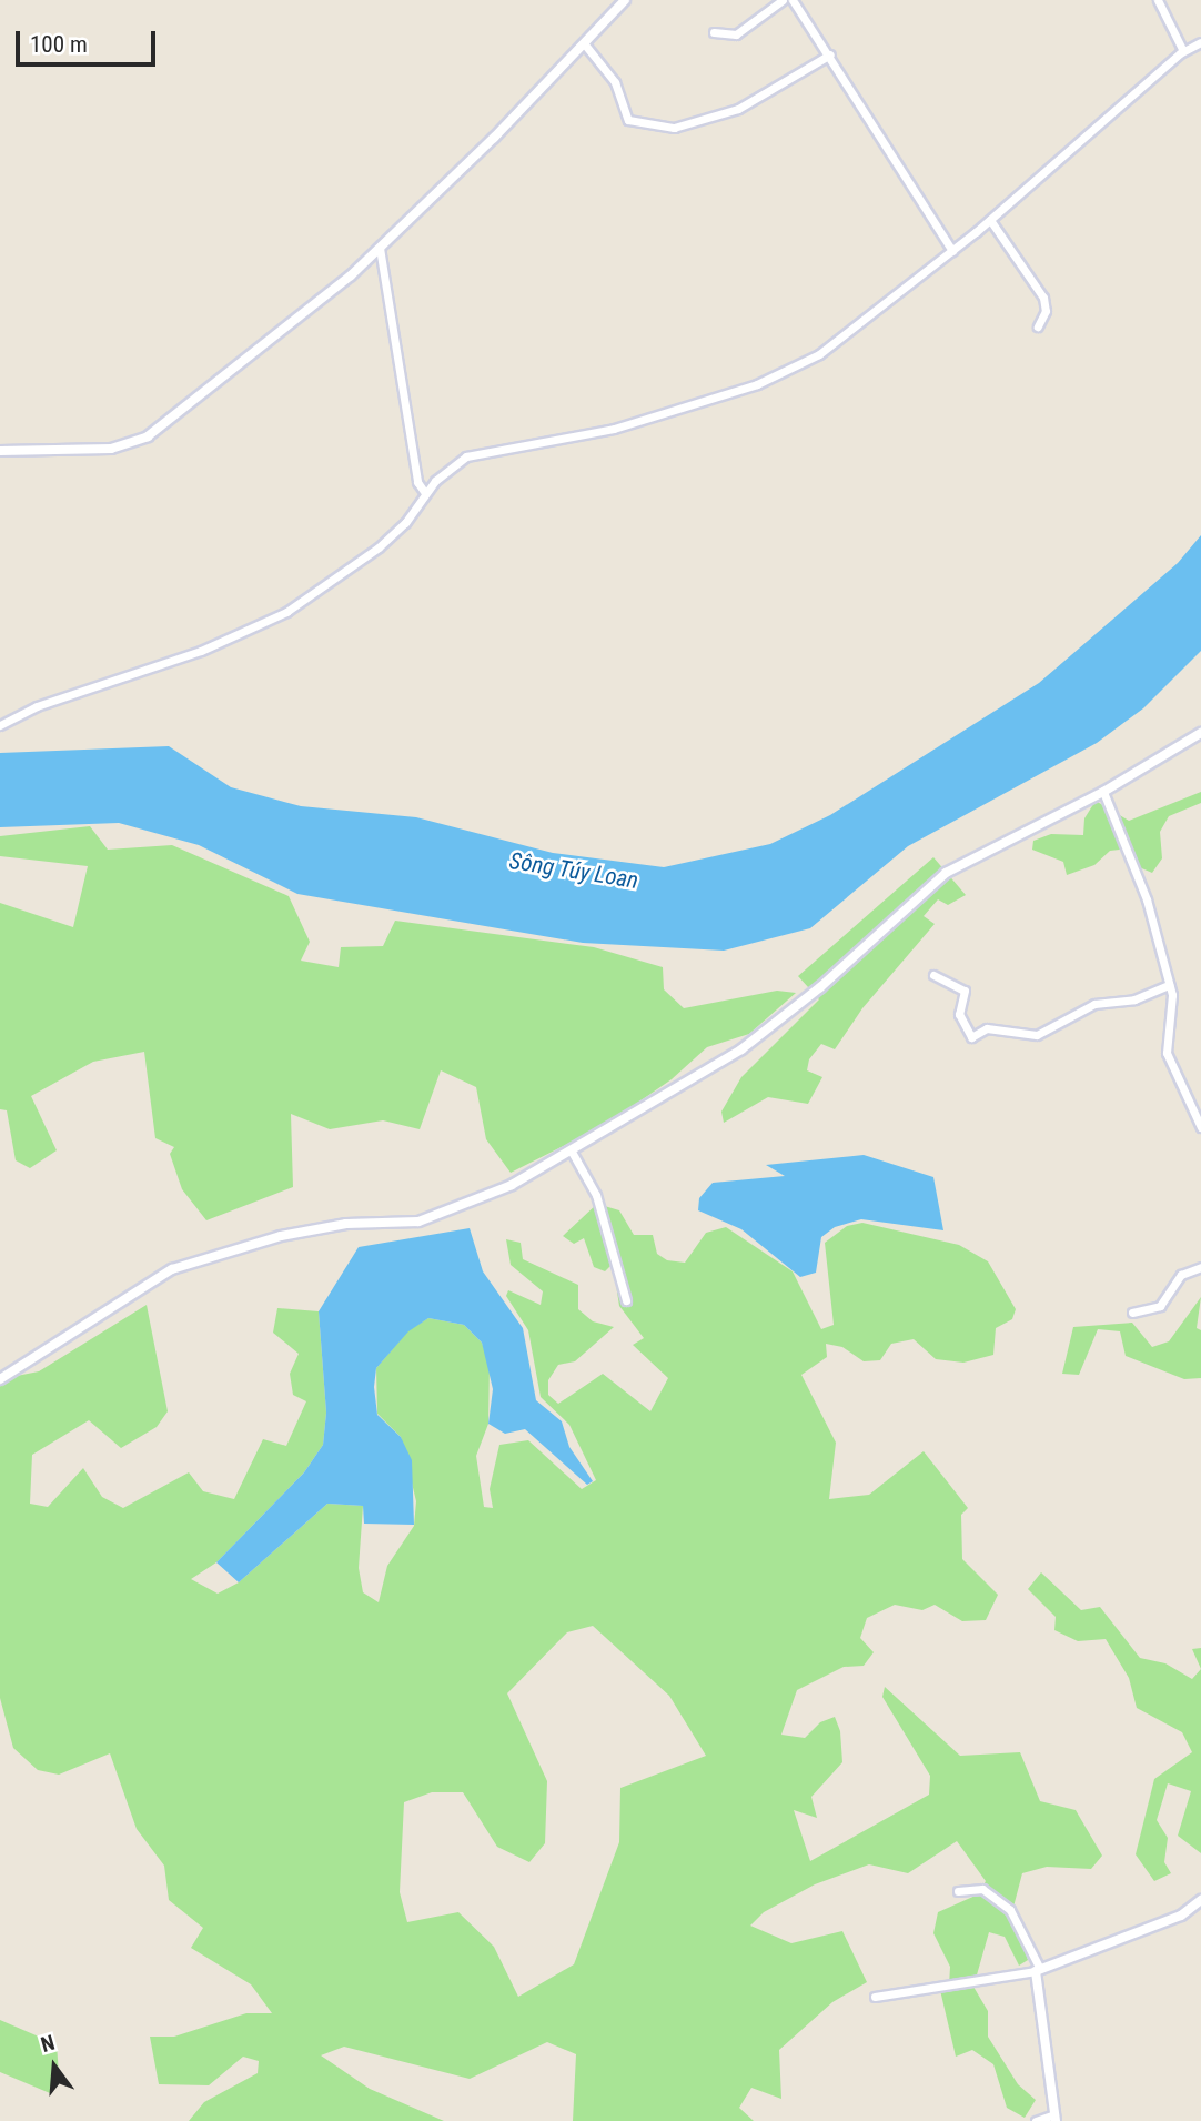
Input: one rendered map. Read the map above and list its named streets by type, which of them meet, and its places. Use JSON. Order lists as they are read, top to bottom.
{
  "water": ["Sông Túy Loan"],
  "scale_bar": "100 m",
  "north": "top"
}
